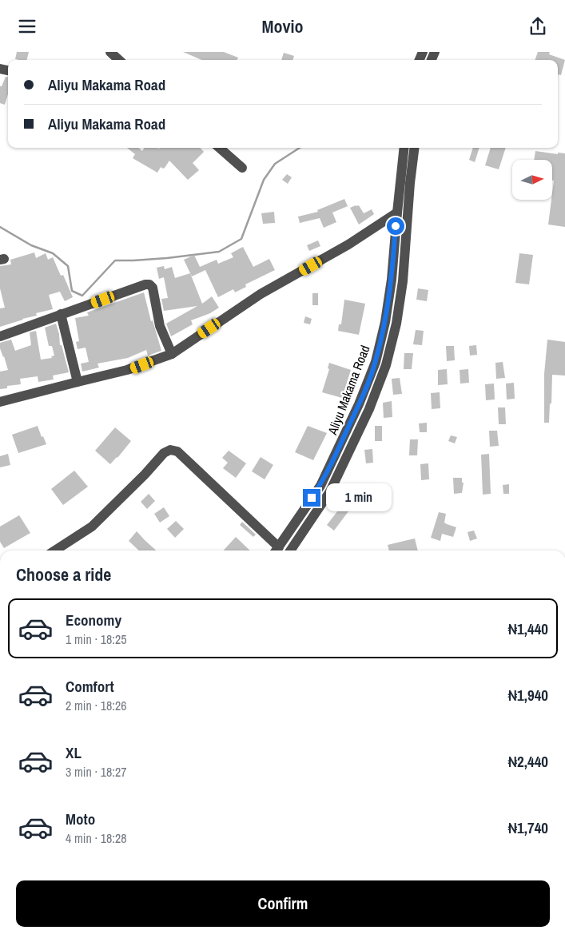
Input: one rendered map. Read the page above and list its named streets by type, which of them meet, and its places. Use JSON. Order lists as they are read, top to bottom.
{
  "streets": {
    "street": ["Aliyu Makama Road"]
  },
  "north": "right",
  "page": {
    "header": "Movio",
    "banner": ["Aliyu Makama Road", "Aliyu Makama Road"],
    "bubble": "1 min",
    "heading": "Choose a ride",
    "list": [
      {
        "name": "Economy",
        "note": "1 min · 18:25",
        "value": "₦1,440"
      },
      {
        "name": "Comfort",
        "note": "2 min · 18:26",
        "value": "₦1,940"
      },
      {
        "name": "XL",
        "note": "3 min · 18:27",
        "value": "₦2,440"
      },
      {
        "name": "Moto",
        "note": "4 min · 18:28",
        "value": "₦1,740"
      }
    ],
    "buttons": "Confirm"
  }
}
